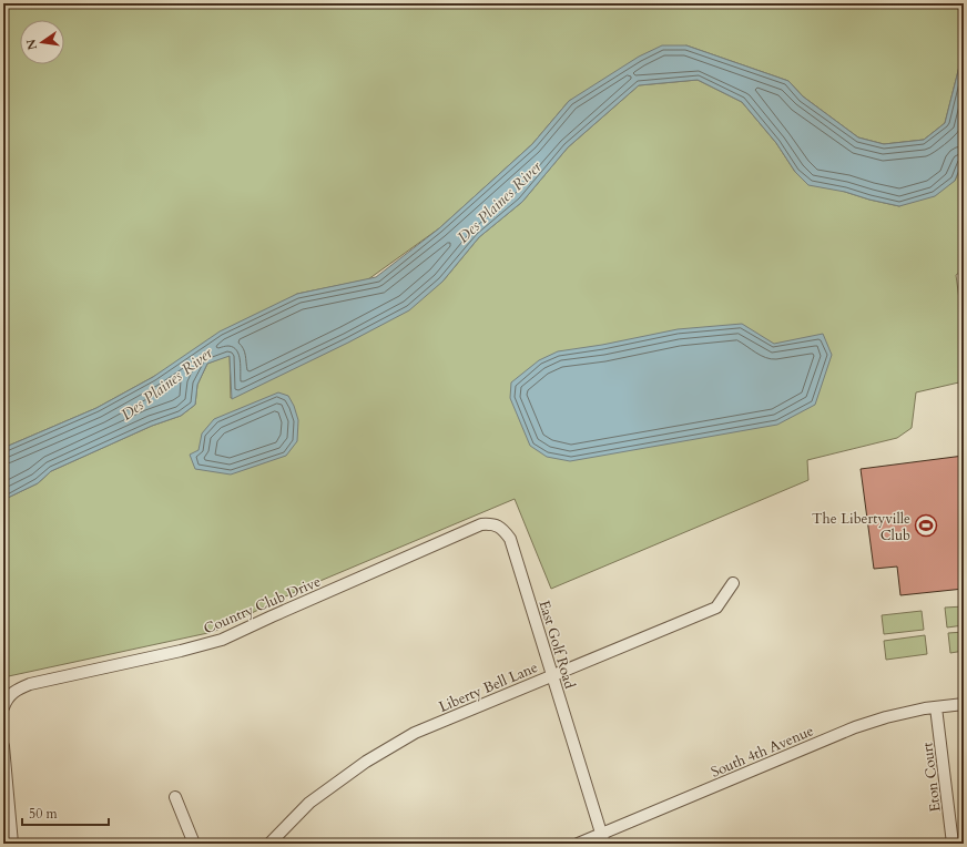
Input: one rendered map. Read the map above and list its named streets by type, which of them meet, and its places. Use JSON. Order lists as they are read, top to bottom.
{
  "streets": {
    "street": [
      "Country Club Drive",
      "East Golf Road",
      "Liberty Bell Lane",
      "South 4th Avenue",
      "Eton Court"
    ]
  },
  "crossings": [
    ["Country Club Drive", "East Golf Road"],
    ["East Golf Road", "Liberty Bell Lane"],
    ["East Golf Road", "South 4th Avenue"],
    ["South 4th Avenue", "Eton Court"]
  ],
  "water": ["Des Plaines River"],
  "places": {
    "sports": ["The Libertyville Club"]
  },
  "scale_bar": "50 m",
  "north": "left"
}
